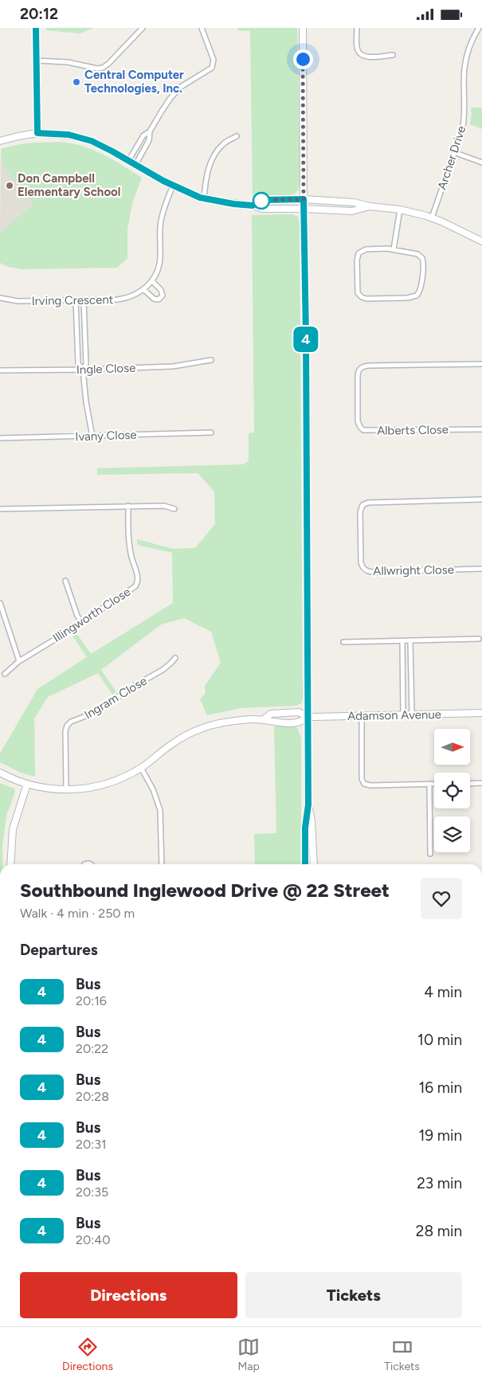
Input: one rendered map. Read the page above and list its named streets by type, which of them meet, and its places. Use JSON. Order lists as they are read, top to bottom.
{
  "streets": {
    "street": [
      "Archer Drive",
      "Irving Crescent",
      "Ingle Close",
      "Alberts Close",
      "Ivany Close",
      "Allwright Close",
      "Illingworth Close",
      "Ingram Close",
      "Adamson Avenue"
    ]
  },
  "places": ["Central Computer Technologies, Inc.", "Don Campbell Elementary School"],
  "lines": ["bus line 4"],
  "north": "right",
  "page": {
    "status": "20:12",
    "on_map": "4",
    "heading": [
      ["Southbound Inglewood Drive @ 22 Street", "Walk · 4 min · 250 m"],
      "Departures"
    ],
    "list": [
      {
        "mark": "4",
        "name": "Bus",
        "note": "20:16",
        "value": "4 min"
      },
      {
        "mark": "4",
        "name": "Bus",
        "note": "20:22",
        "value": "10 min"
      },
      {
        "mark": "4",
        "name": "Bus",
        "note": "20:28",
        "value": "16 min"
      },
      {
        "mark": "4",
        "name": "Bus",
        "note": "20:31",
        "value": "19 min"
      },
      {
        "mark": "4",
        "name": "Bus",
        "note": "20:35",
        "value": "23 min"
      },
      {
        "mark": "4",
        "name": "Bus",
        "note": "20:40",
        "value": "28 min"
      }
    ],
    "buttons": ["Directions", "Tickets"],
    "tabs": ["Directions", "Map", "Tickets"]
  }
}
